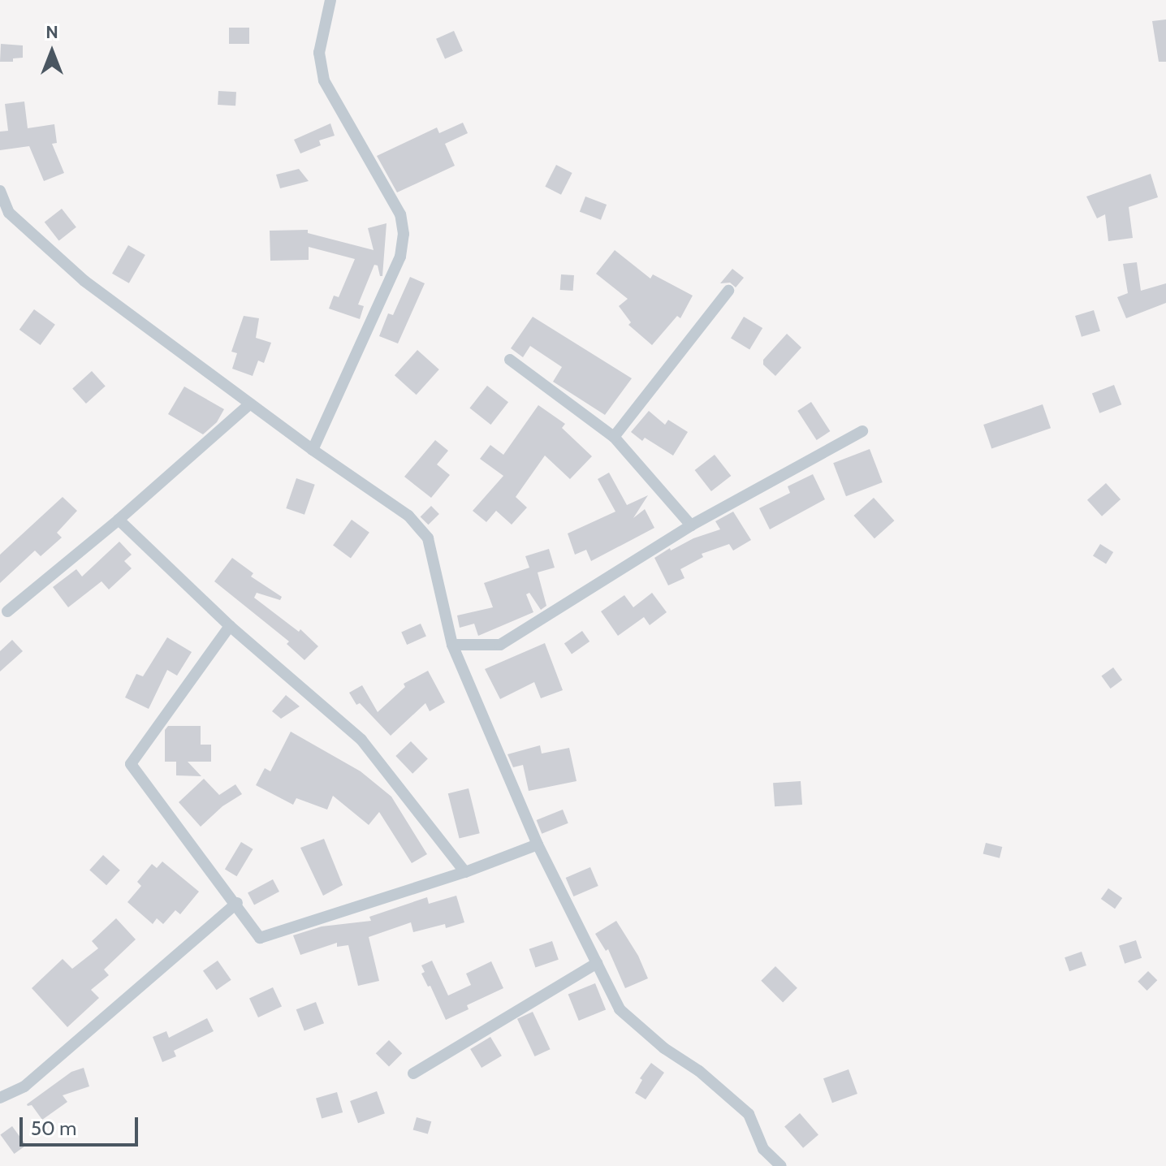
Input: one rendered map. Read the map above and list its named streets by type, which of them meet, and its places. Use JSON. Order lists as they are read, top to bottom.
{
  "scale_bar": "50 m",
  "north": "top"
}
